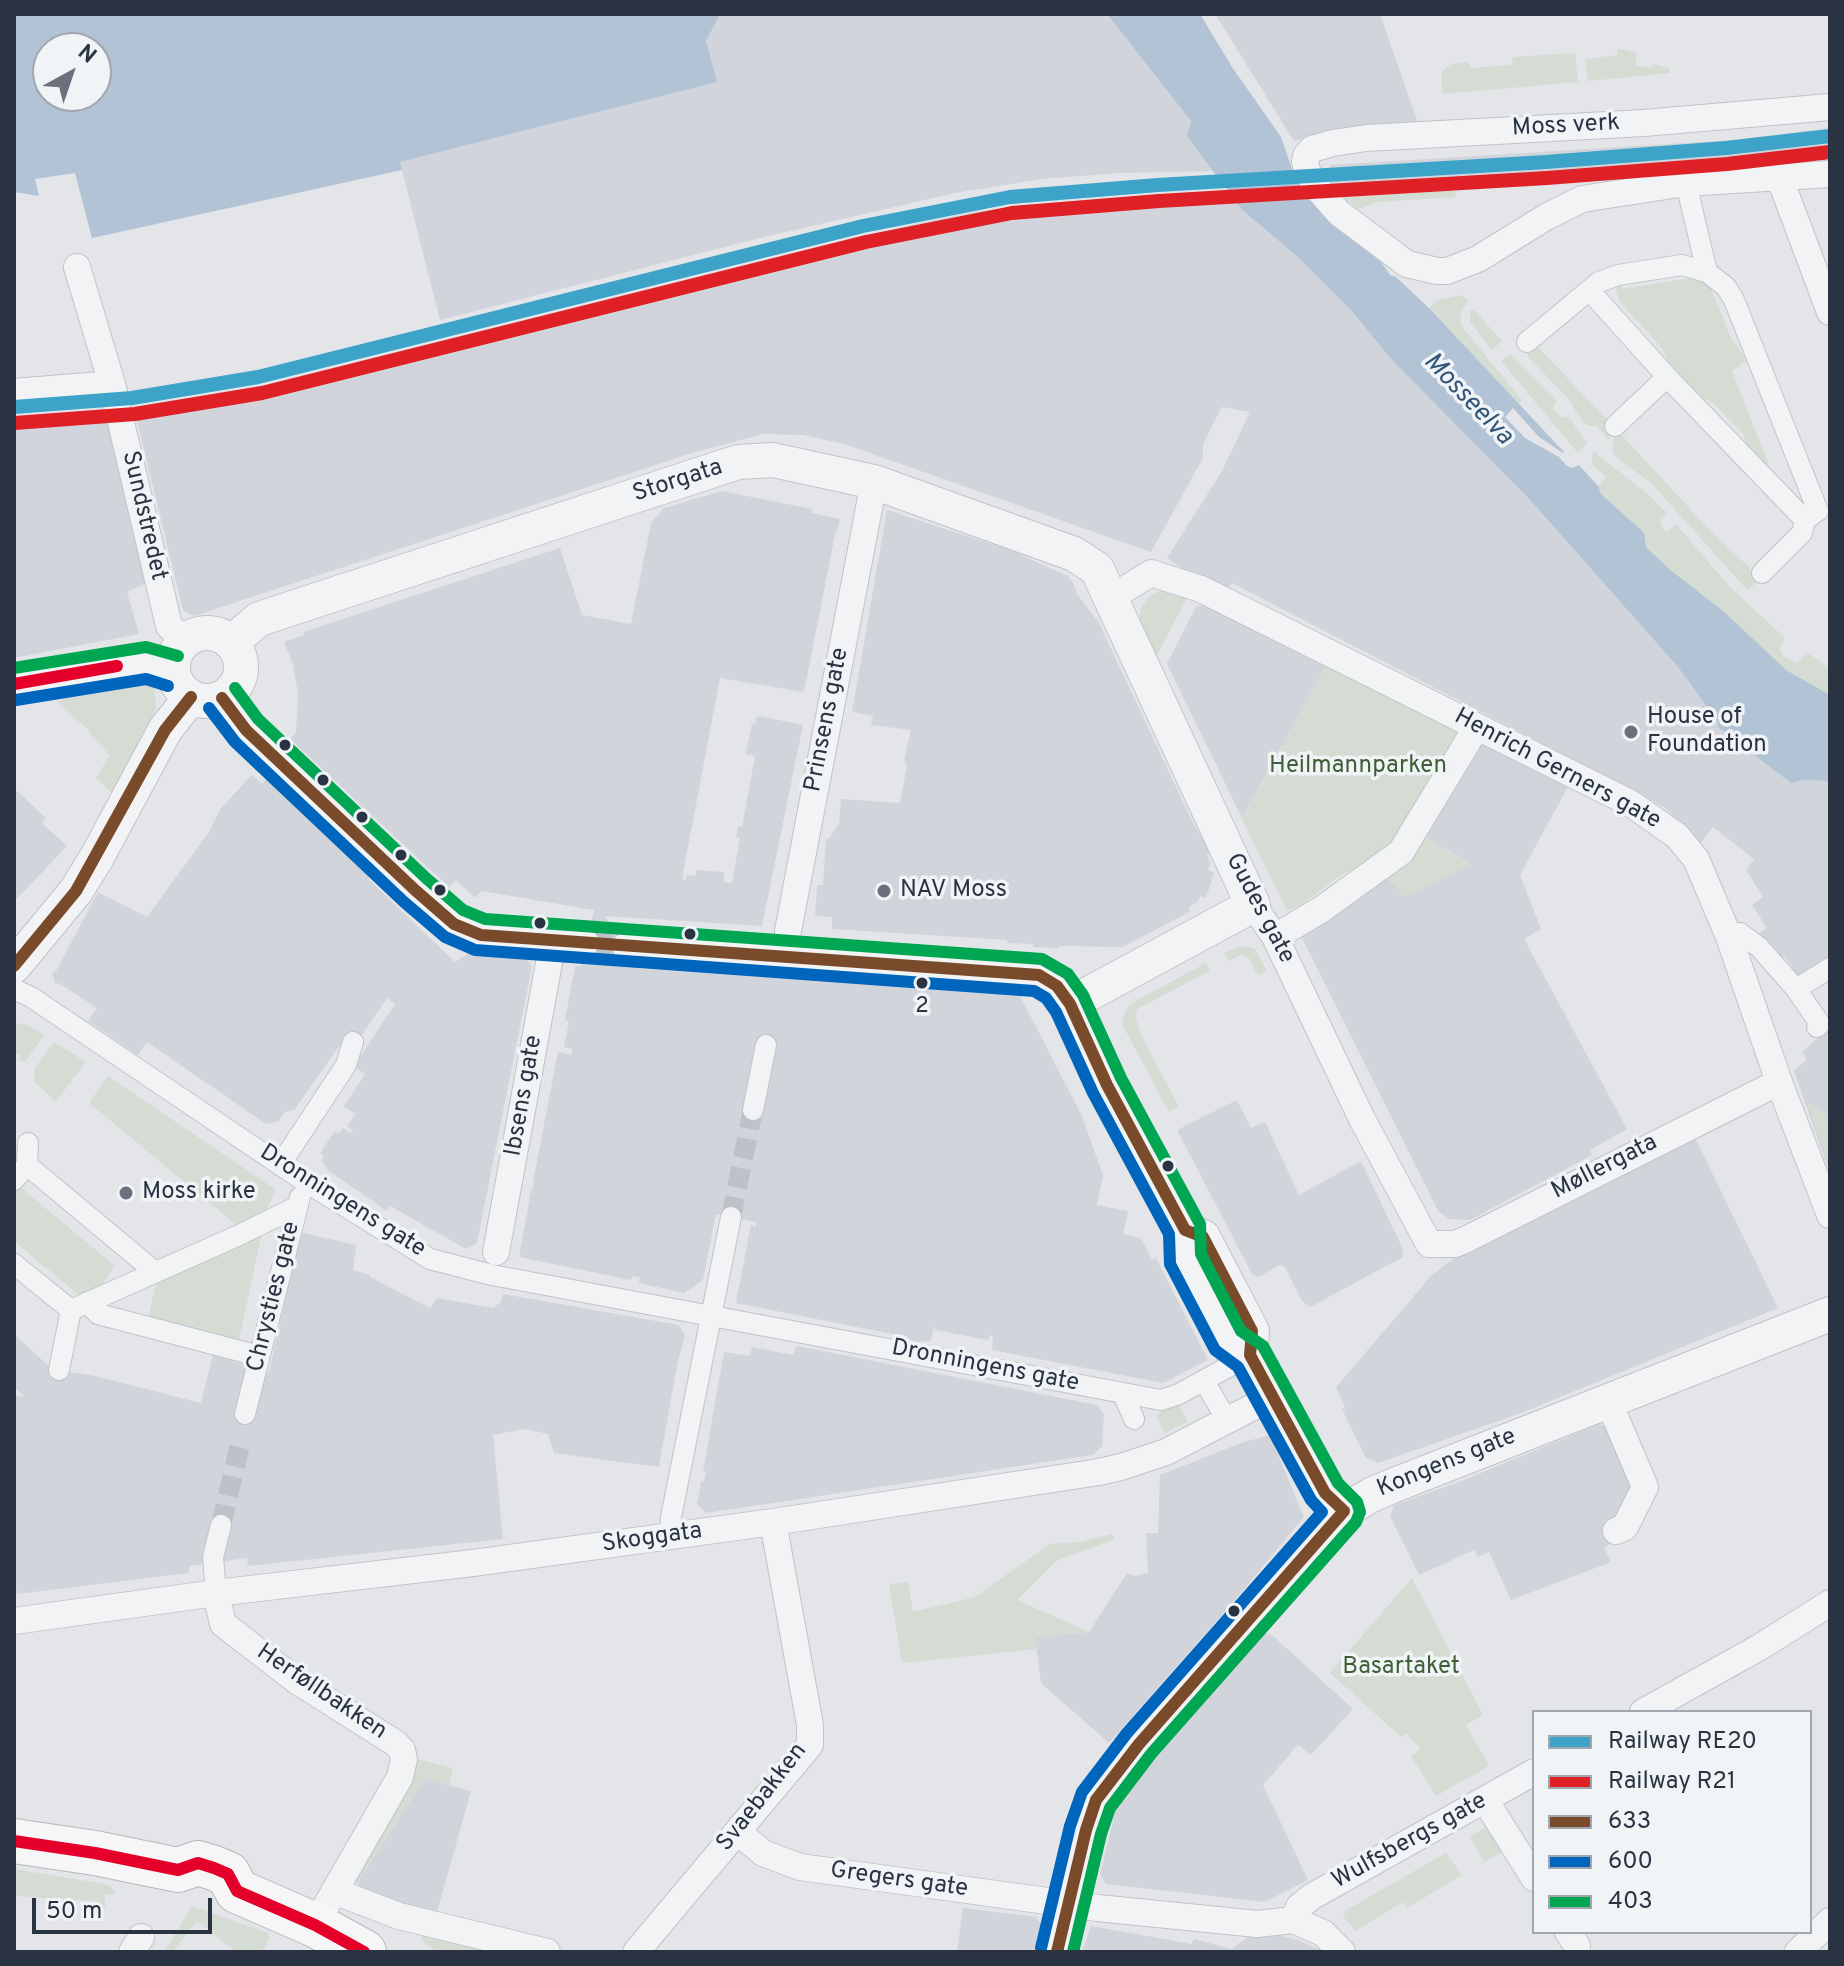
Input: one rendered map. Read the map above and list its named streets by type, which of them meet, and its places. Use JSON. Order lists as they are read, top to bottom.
{
  "streets": {
    "street": [
      "Moss verk",
      "Storgata",
      "Sundstredet",
      "Prinsens gate",
      "Henrich Gerners gate",
      "Gudes gate",
      "Ibsens gate",
      "Møllergata",
      "Dronningens gate",
      "Chrysties gate",
      "Kongens gate",
      "Skoggata",
      "Herføllbakken",
      "Svaebakken",
      "Wulfsbergs gate",
      "Gregers gate"
    ]
  },
  "crossings": [
    ["Storgata", "Prinsens gate"],
    ["Storgata", "Henrich Gerners gate"],
    ["Storgata", "Gudes gate"],
    ["Sundstredet", "Ibsens gate"],
    ["Henrich Gerners gate", "Gudes gate"],
    ["Henrich Gerners gate", "Møllergata"],
    ["Gudes gate", "Møllergata"],
    ["Ibsens gate", "Dronningens gate"],
    ["Dronningens gate", "Chrysties gate"],
    ["Kongens gate", "Gregers gate"],
    ["Skoggata", "Herføllbakken"],
    ["Skoggata", "Svaebakken"],
    ["Svaebakken", "Gregers gate"]
  ],
  "water": ["Mosseelva"],
  "parks": ["Heilmannparken", "Basartaket"],
  "places": [
    "House of Foundation",
    "NAV Moss",
    "2",
    "Moss kirke"
  ],
  "lines": [
    "rail line RE20",
    "rail line R21",
    "transit line 403",
    "transit line 600",
    "transit line 633"
  ],
  "legend": [
    "Railway RE20",
    "Railway R21",
    "633",
    "600",
    "403"
  ],
  "scale_bar": "50 m",
  "north": "top right"
}
